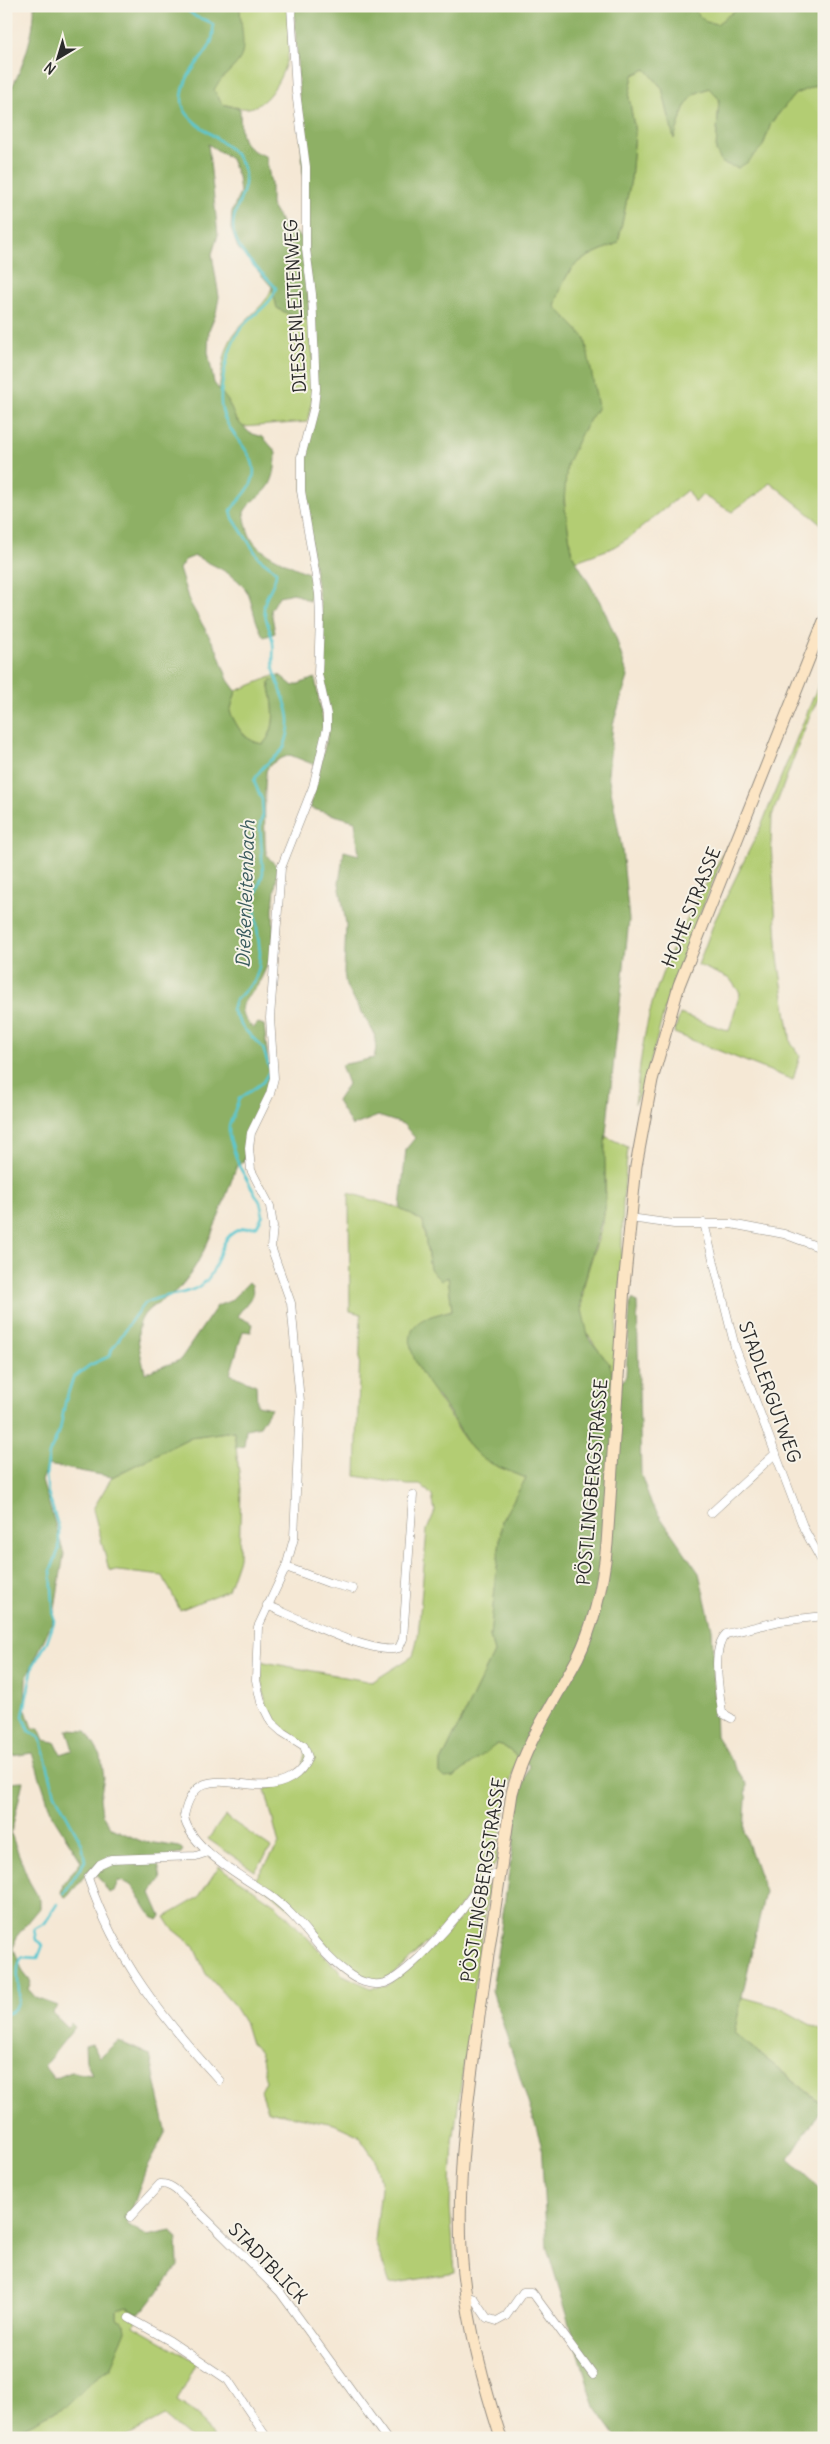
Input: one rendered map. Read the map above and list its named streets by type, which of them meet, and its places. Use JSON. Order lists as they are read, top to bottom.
{
  "streets": {
    "main road": ["HOHE STRASSE", "PÖSTLINGBERGSTRASSE"],
    "street": ["DIESSENLEITENWEG", "STADLERGUTWEG", "STADTBLICK"]
  },
  "crossings": [
    ["DIESSENLEITENWEG", "PÖSTLINGBERGSTRASSE"],
    ["HOHE STRASSE", "PÖSTLINGBERGSTRASSE"]
  ],
  "water": ["Dießenleitenbach"],
  "north": "bottom left"
}
